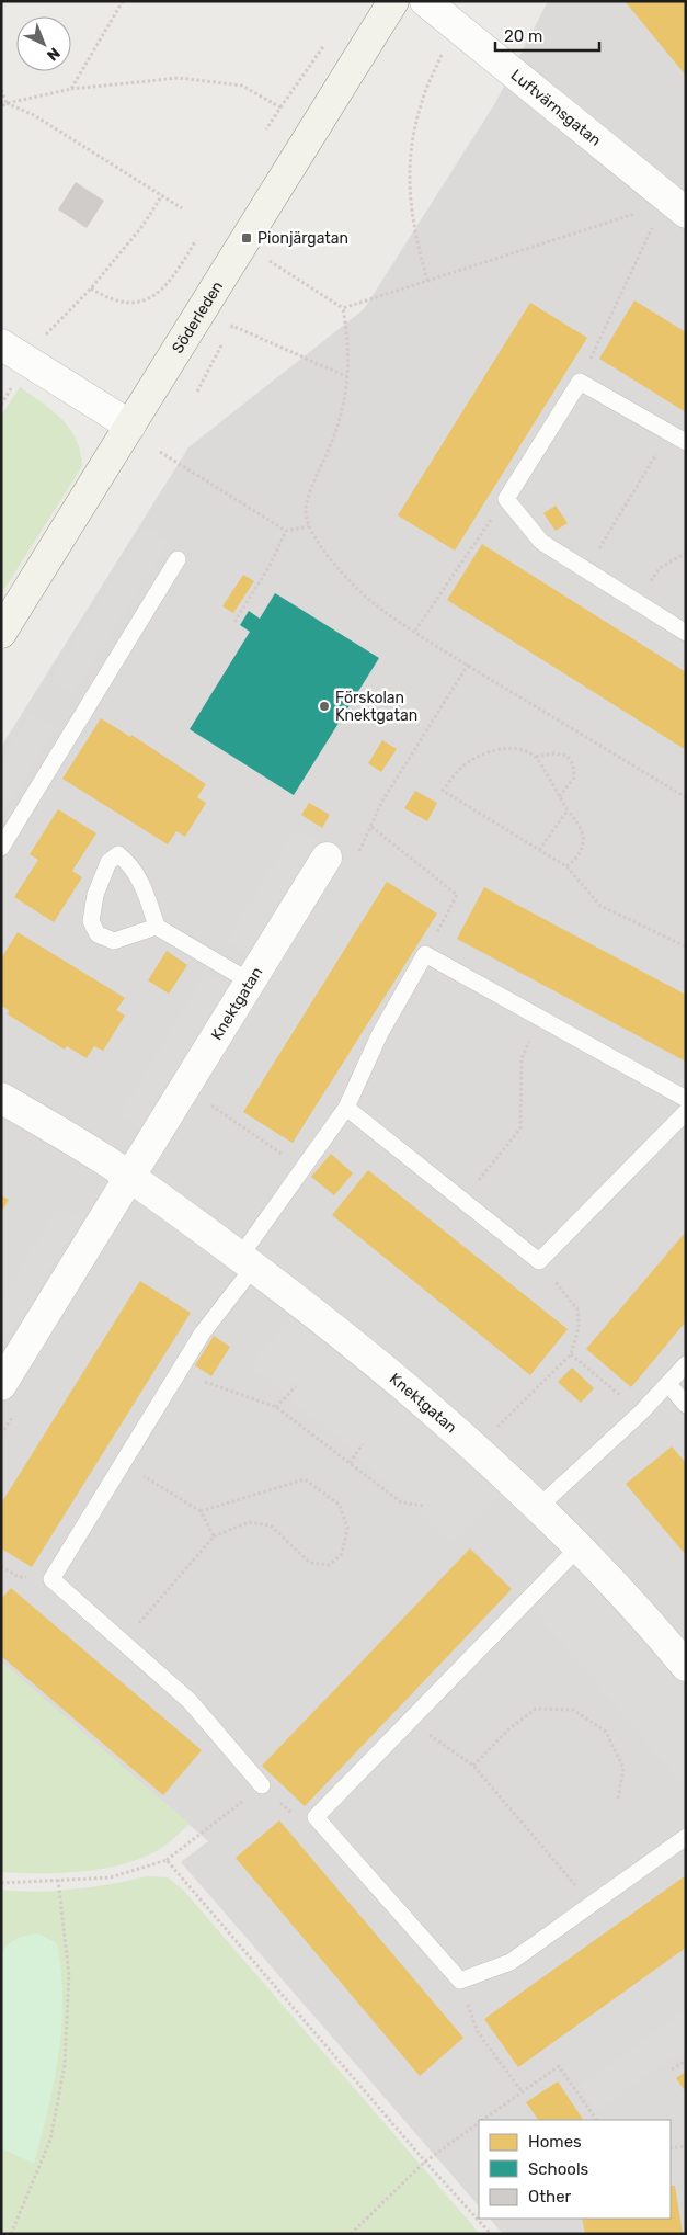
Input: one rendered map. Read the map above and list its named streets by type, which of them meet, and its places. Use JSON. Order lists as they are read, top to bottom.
{
  "streets": {
    "main road": ["Söderleden"],
    "street": ["Luftvärnsgatan", "Knektgatan"]
  },
  "places": {
    "transit": ["Pionjärgatan"],
    "other": ["Förskolan Knektgatan"]
  },
  "legend": ["Homes", "Schools", "Other"],
  "scale_bar": "20 m",
  "north": "bottom right"
}
